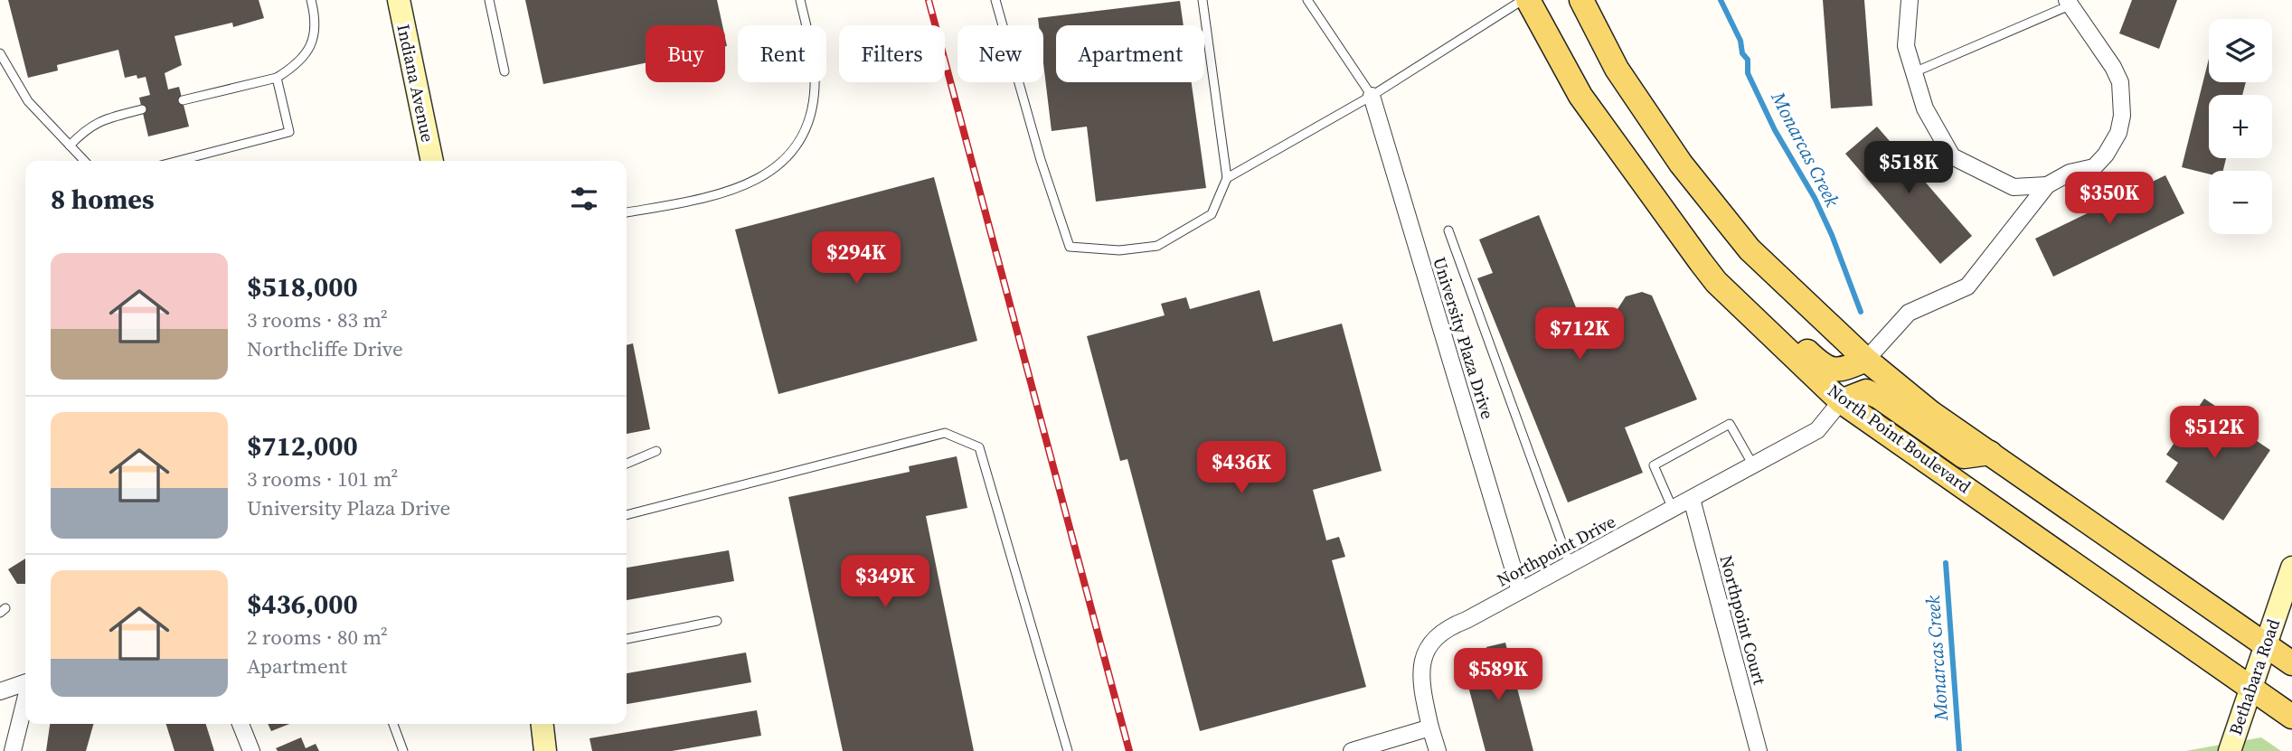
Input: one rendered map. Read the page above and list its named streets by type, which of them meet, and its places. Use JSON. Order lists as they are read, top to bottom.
{
  "streets": {
    "main road": ["Indiana Avenue", "North Point Boulevard", "Bethabara Road"],
    "street": ["University Plaza Drive", "Northpoint Drive", "Northpoint Court"]
  },
  "crossings": [
    ["University Plaza Drive", "Northpoint Drive"],
    ["North Point Boulevard", "Northpoint Drive"],
    ["North Point Boulevard", "Bethabara Road"],
    ["Northpoint Drive", "Northpoint Court"]
  ],
  "water": ["Monarcas Creek"],
  "page": {
    "map_buttons": ["+", "−"],
    "chip": [
      "Buy",
      "Rent",
      "Filters",
      "New",
      "Apartment"
    ],
    "price": [
      "$518K",
      "$350K",
      "$294K",
      "$712K",
      "$512K",
      "$436K",
      "$349K",
      "$589K"
    ],
    "heading": "8 homes",
    "list": [
      {
        "name": "$518,000",
        "note": "3 rooms · 83 m² · Northcliffe Drive"
      },
      {
        "name": "$712,000",
        "note": "3 rooms · 101 m² · University Plaza Drive"
      },
      {
        "name": "$436,000",
        "note": "2 rooms · 80 m² · Apartment"
      }
    ]
  }
}
